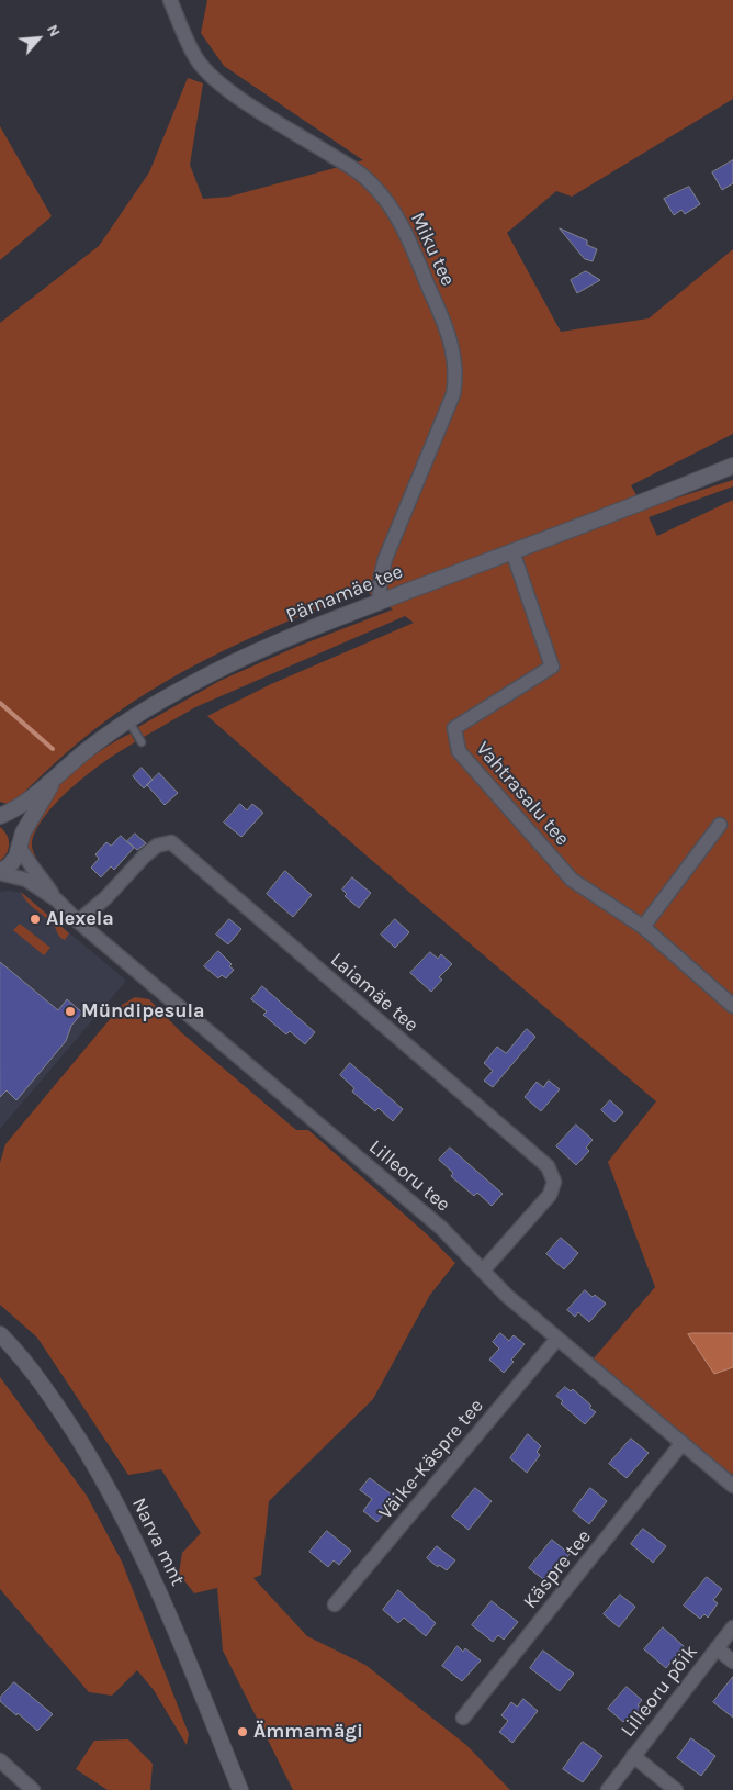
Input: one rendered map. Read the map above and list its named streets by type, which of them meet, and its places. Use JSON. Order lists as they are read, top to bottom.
{
  "streets": {
    "main road": ["Pärnamäe tee", "Narva mnt"],
    "street": [
      "Miku tee",
      "Vahtrasalu tee",
      "Laiamäe tee",
      "Lilleoru tee",
      "Väike-Käspre tee",
      "Käspre tee",
      "Lilleoru põik"
    ]
  },
  "crossings": [
    ["Miku tee", "Pärnamäe tee"],
    ["Pärnamäe tee", "Vahtrasalu tee"],
    ["Laiamäe tee", "Lilleoru tee"],
    ["Lilleoru tee", "Väike-Käspre tee"],
    ["Lilleoru tee", "Käspre tee"]
  ],
  "places": ["Alexela", "Mündipesula", "Ämmamägi"],
  "north": "top right"
}
